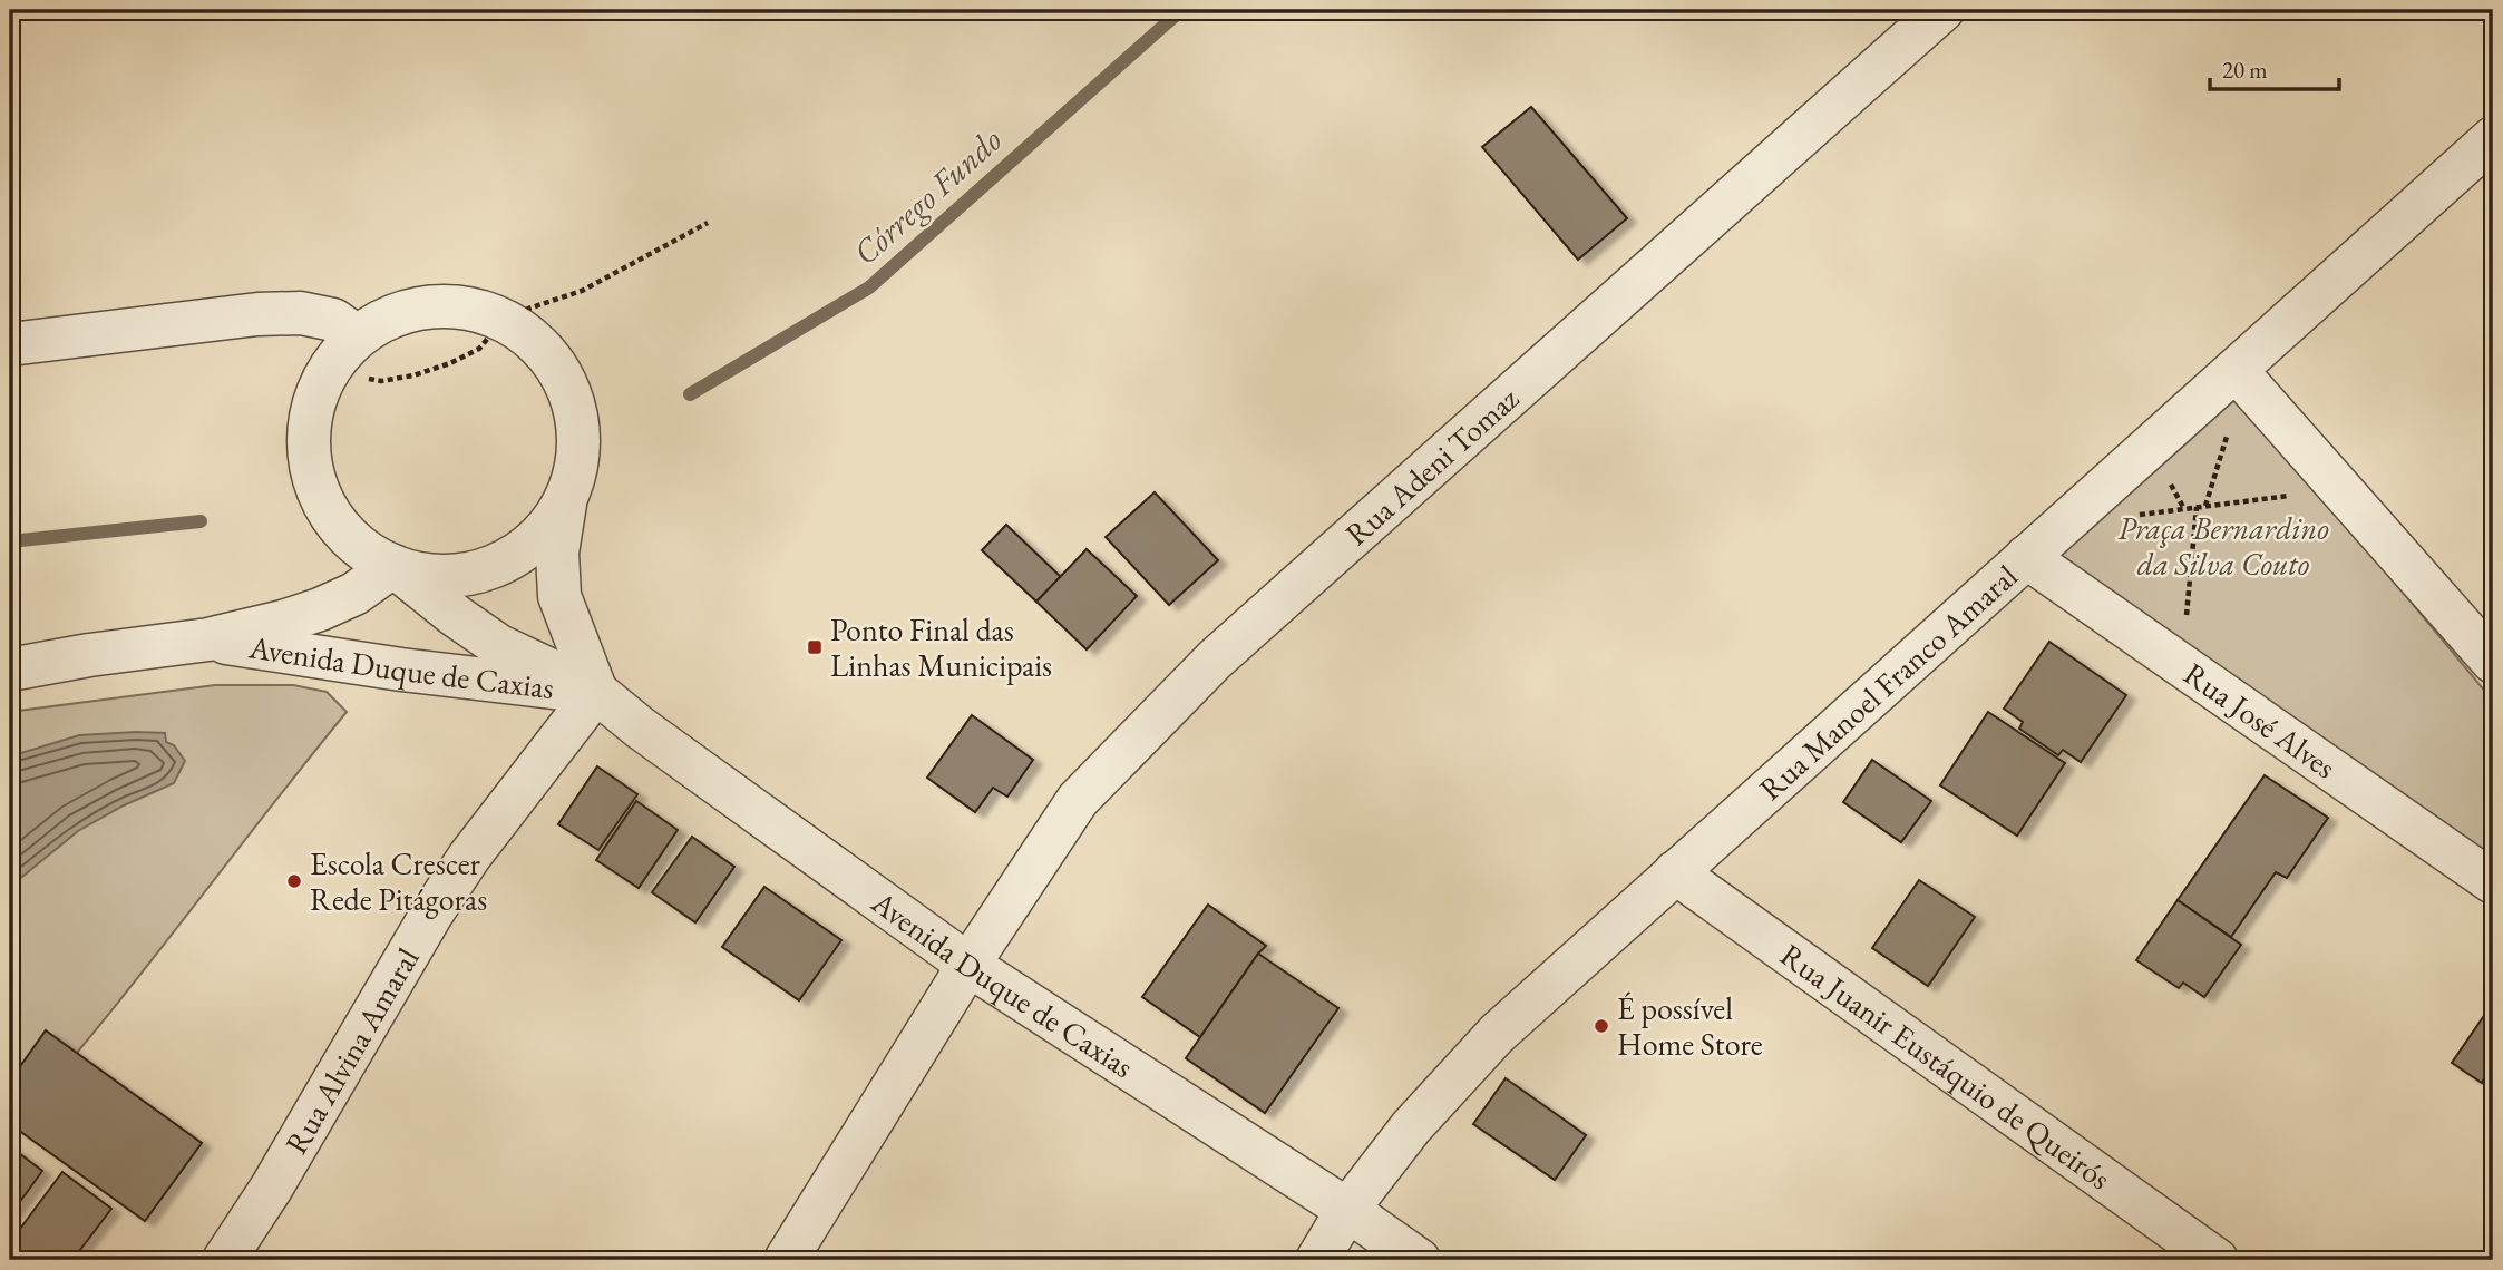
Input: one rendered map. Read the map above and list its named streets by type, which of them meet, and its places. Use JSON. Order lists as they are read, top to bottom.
{
  "streets": {
    "street": [
      "Rua Adeni Tomaz",
      "Avenida Duque de Caxias",
      "Rua Manoel Franco Amaral",
      "Rua José Alves",
      "Rua Alvina Amaral",
      "Rua Juanir Eustáquio de Queirós"
    ]
  },
  "crossings": [
    ["Rua Adeni Tomaz", "Avenida Duque de Caxias"],
    ["Avenida Duque de Caxias", "Rua Manoel Franco Amaral"],
    ["Avenida Duque de Caxias", "Rua Alvina Amaral"],
    ["Rua Manoel Franco Amaral", "Rua José Alves"],
    ["Rua Manoel Franco Amaral", "Rua Juanir Eustáquio de Queirós"]
  ],
  "water": ["Córrego Fundo"],
  "parks": ["Praça Bernardino da Silva Couto"],
  "places": {
    "transit": ["Ponto Final das Linhas Municipais"],
    "other": ["Escola Crescer Rede Pitágoras", "É possível Home Store"]
  },
  "scale_bar": "20 m"
}
